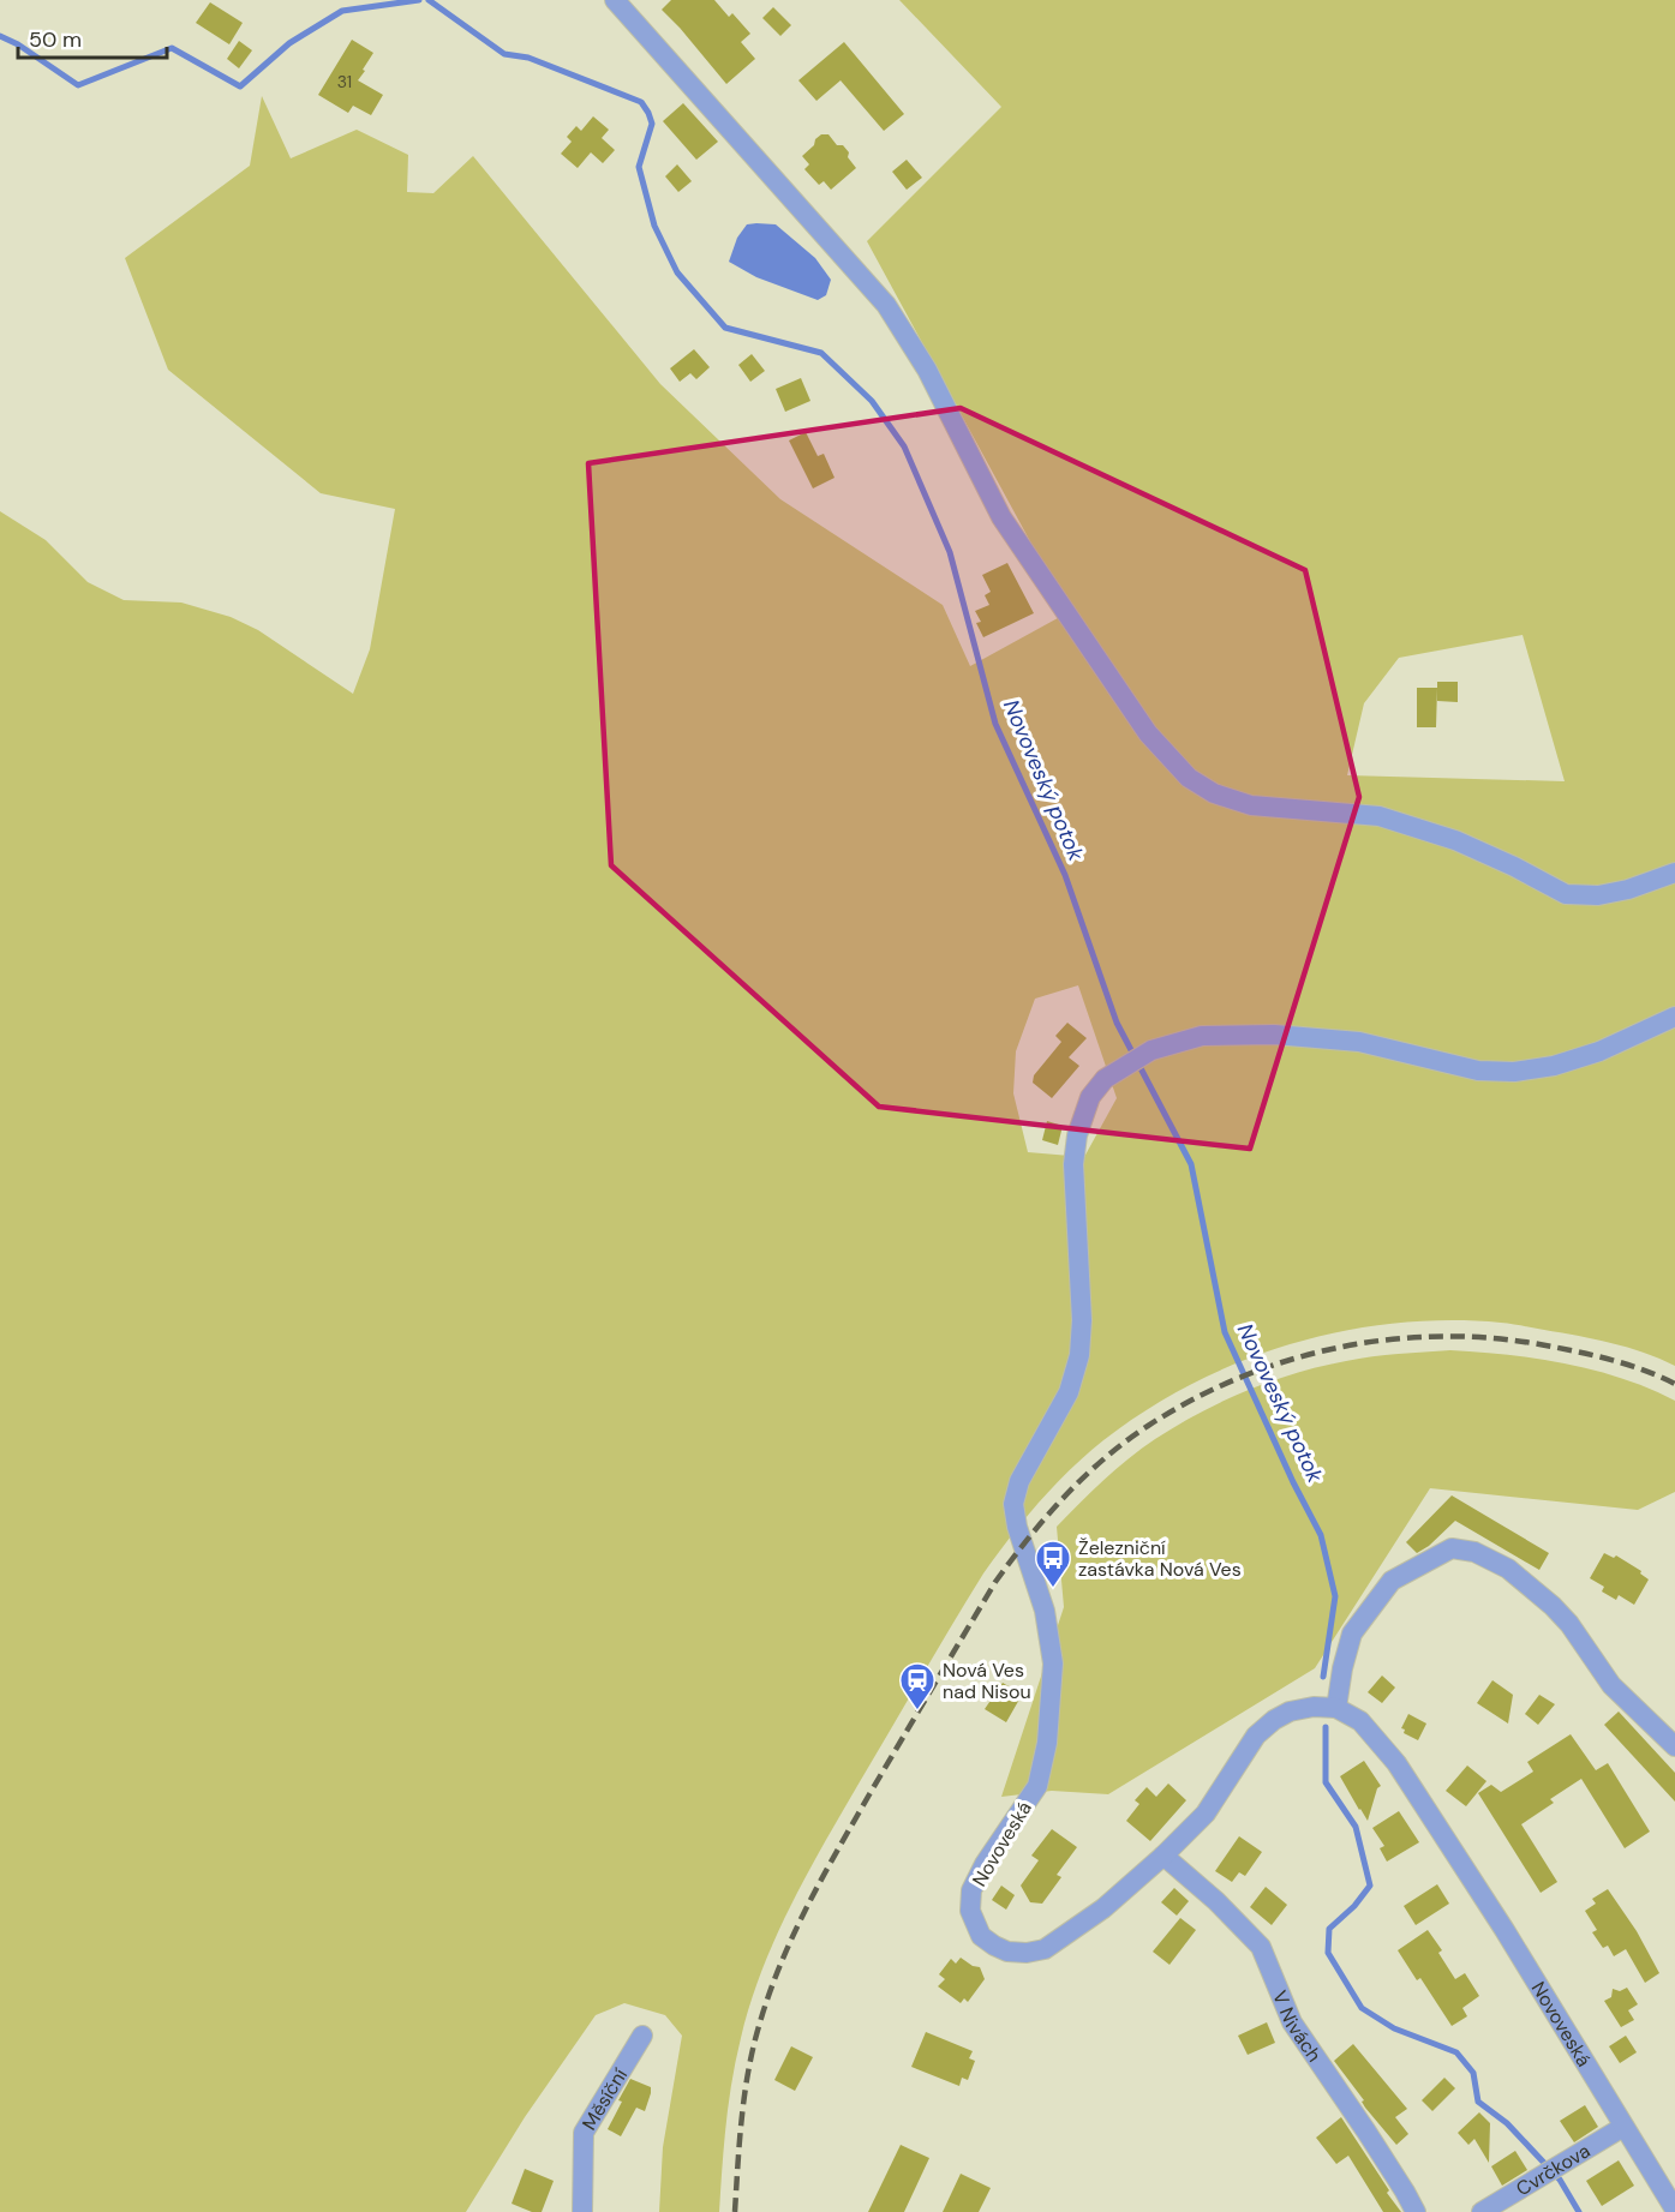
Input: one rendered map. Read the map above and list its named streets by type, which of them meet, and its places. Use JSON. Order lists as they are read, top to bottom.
{
  "streets": {
    "street": [
      "Novoveská",
      "V Nivách",
      "Měsíční",
      "Cvrčkova"
    ]
  },
  "crossings": [
    ["Novoveská", "V Nivách"],
    ["Novoveská", "Cvrčkova"]
  ],
  "water": ["Novoveský potok"],
  "places": {
    "bus stop": ["Železniční zastávka Nová Ves"],
    "station": ["Nová Ves nad Nisou"]
  },
  "house_numbers": ["31"],
  "scale_bar": "50 m"
}
